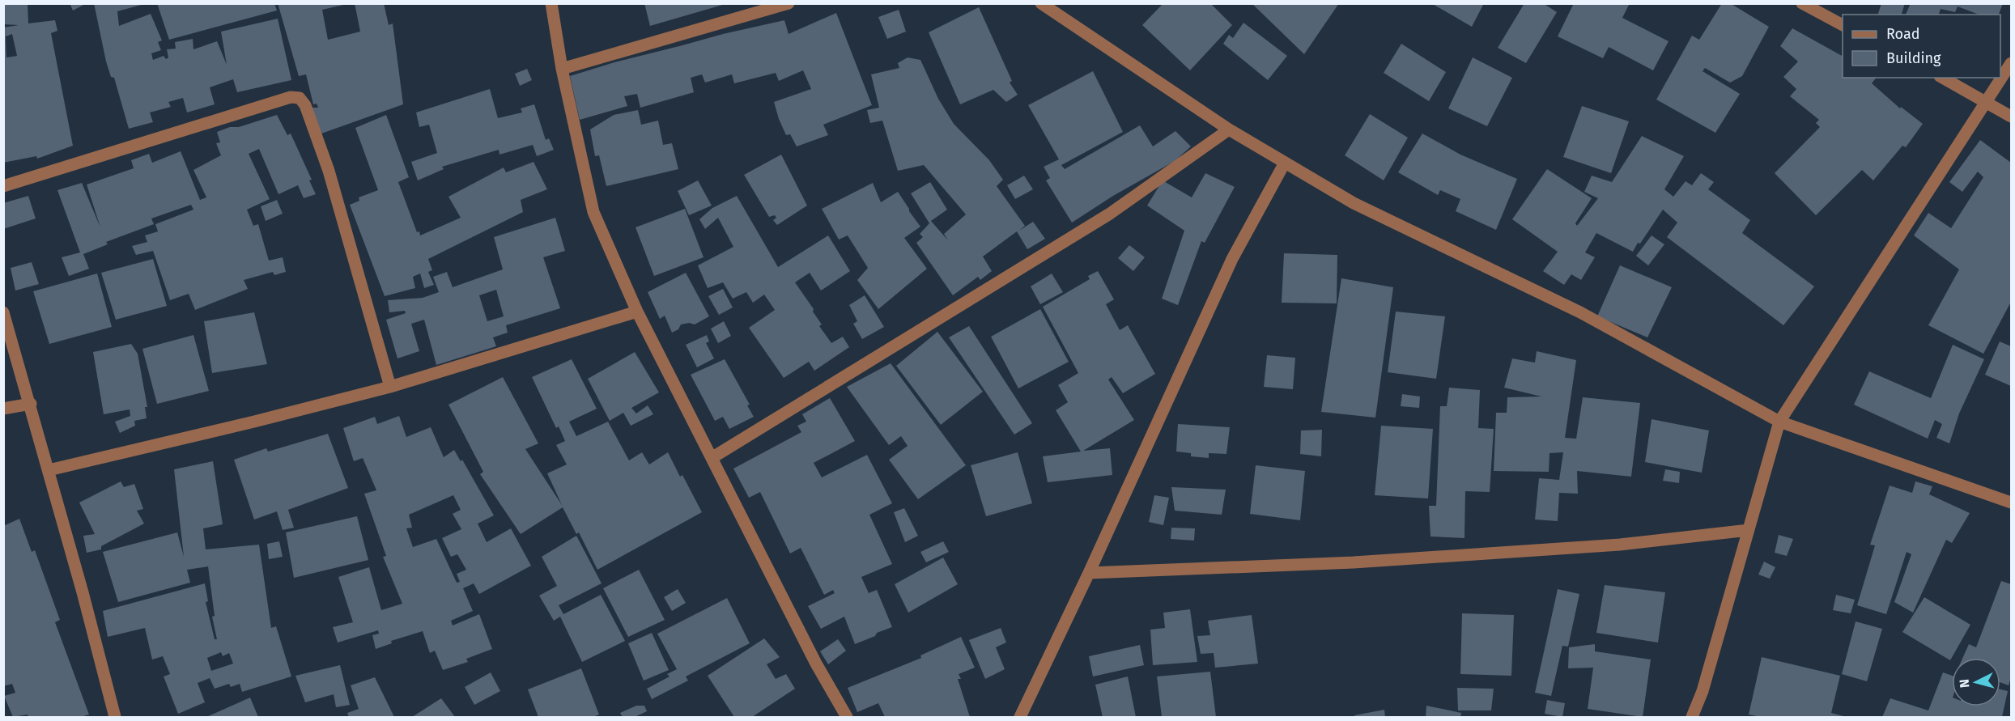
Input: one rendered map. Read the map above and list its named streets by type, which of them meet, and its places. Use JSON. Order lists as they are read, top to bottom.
{
  "legend": ["Road", "Building"],
  "north": "left"
}
